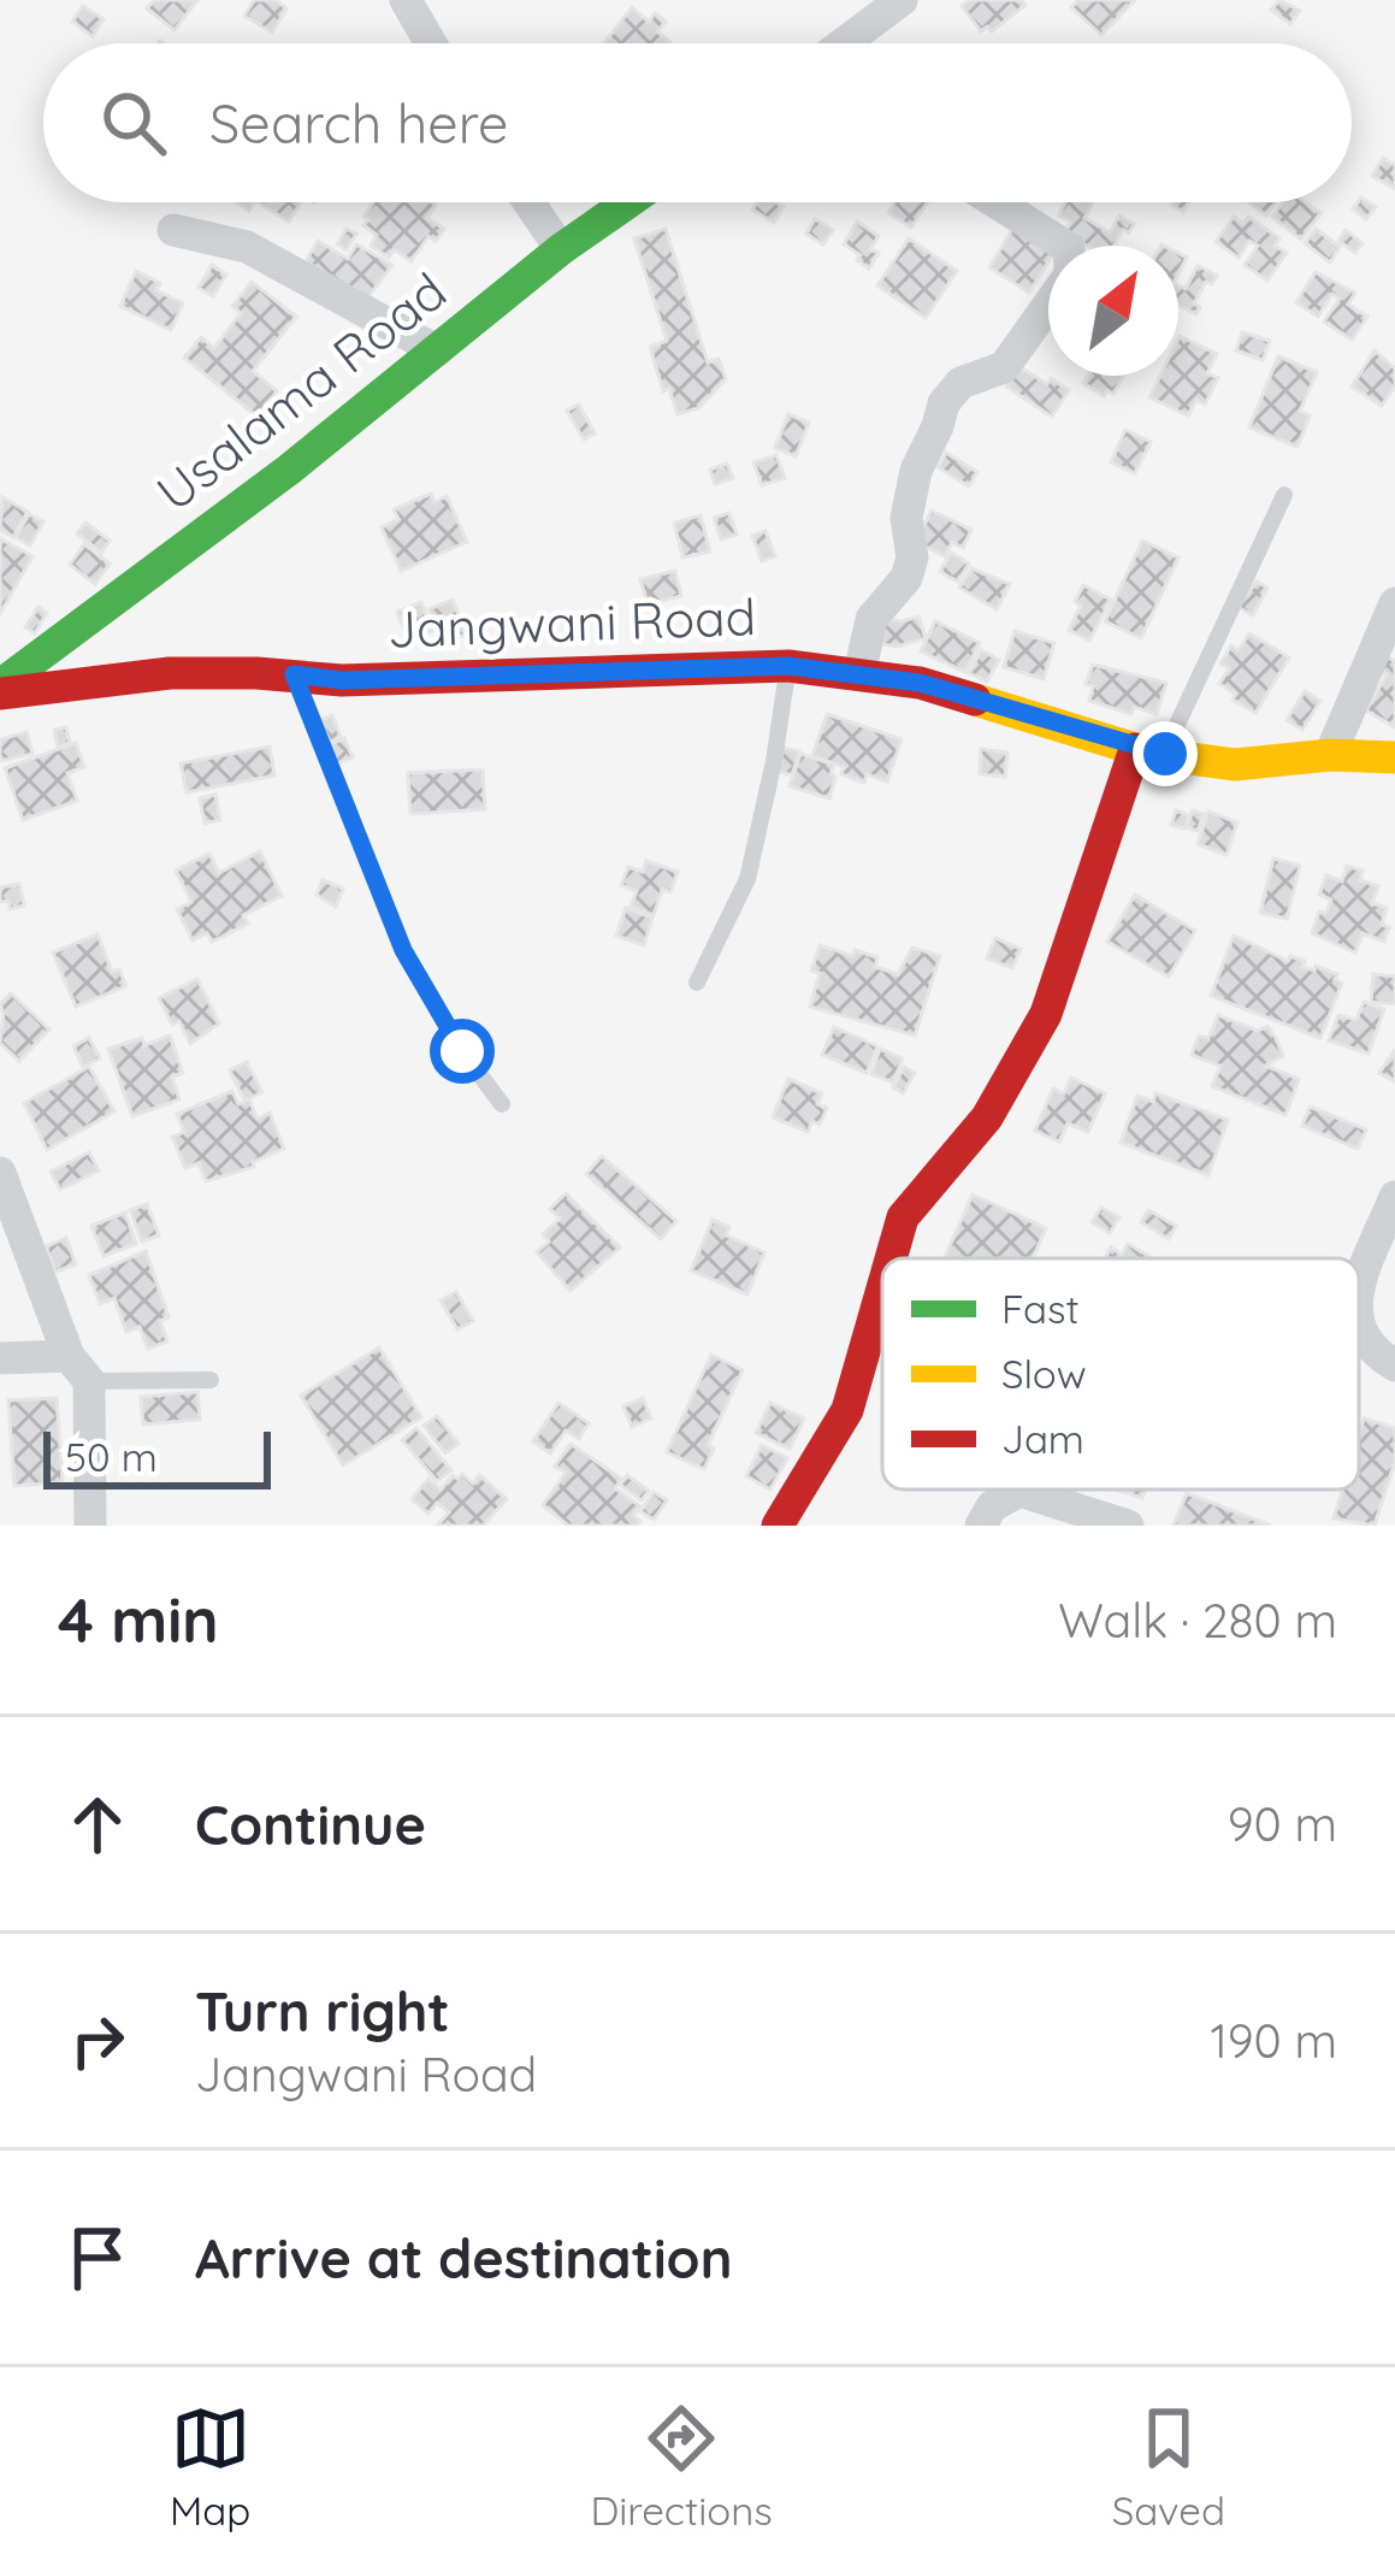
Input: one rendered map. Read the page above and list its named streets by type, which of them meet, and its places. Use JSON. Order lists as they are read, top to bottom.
{
  "streets": {
    "street": ["Usalama Road", "Jangwani Road"]
  },
  "crossings": [
    ["Usalama Road", "Jangwani Road"]
  ],
  "legend": ["Fast", "Slow", "Jam"],
  "scale_bar": "50 m",
  "north": "top right",
  "page": {
    "search": "Search here",
    "scale": "50 m",
    "heading": ["4 min", "Walk · 280 m"],
    "list": [
      ["Continue", "90 m"],
      ["Turn right", "Jangwani Road", "190 m"],
      "Arrive at destination"
    ],
    "nav": ["Map", "Directions", "Saved"]
  }
}
